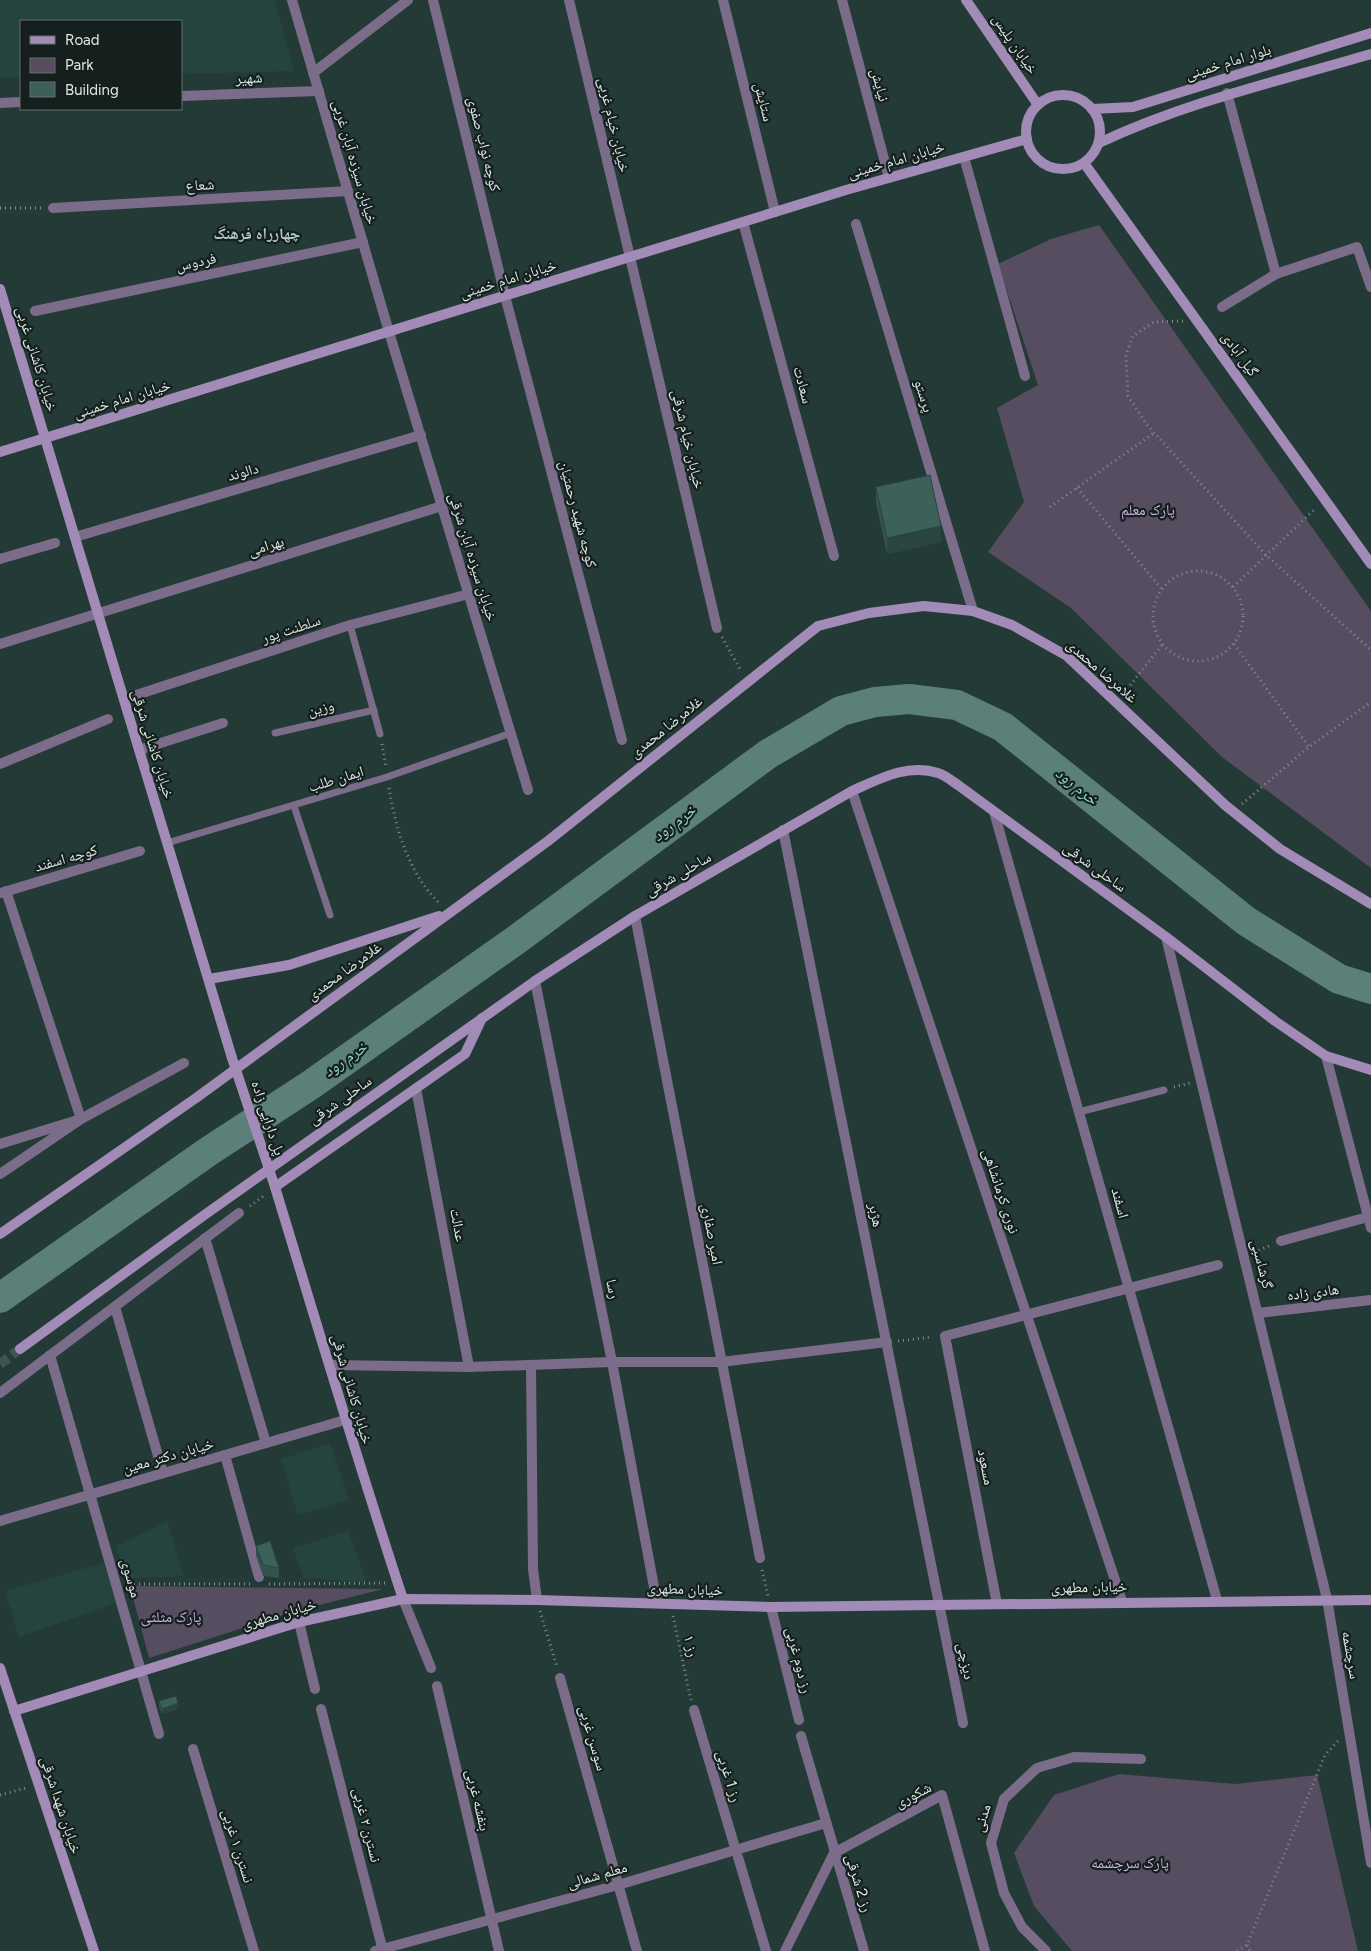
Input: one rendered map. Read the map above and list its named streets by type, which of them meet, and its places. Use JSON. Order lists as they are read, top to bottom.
{
  "streets": {
    "main road": [
      "خیابان پلیس",
      "بلوار امام خمینی",
      "خیابان امام خمینی",
      "گیل آبادی",
      "خیابان کاشانی غربی",
      "غلامرضا محمدی",
      "خیابان کاشانی شرقی",
      "ساحلی شرقی",
      "پل دارایی زاده",
      "خیابان مطهری",
      "خیابان شهدا شرقی"
    ],
    "street": [
      "شهیر",
      "نیایش",
      "ستایش",
      "خیابان خیام غربی",
      "کوچه نواب صفوی",
      "خیابان سیزده آبان غربی",
      "شعاع",
      "فردوس",
      "سعادت",
      "پرستو",
      "خیابان خیام شرقی",
      "دالوند",
      "کوچه شهید رحمتیان",
      "بهرامی",
      "خیابان سیزده آبان شرقی",
      "سلطنت پور",
      "کوچه اسفند",
      "نوری کرمانشاهی",
      "اسفند",
      "هژبر",
      "عدالت",
      "امیر صفاری",
      "گرشاسبی",
      "رسا",
      "هادی زاده",
      "خیابان دکتر معین",
      "مسعود",
      "موسوی",
      "سرچشمه",
      "رز دوم غربی",
      "دیزچی",
      "سوسن غربی",
      "رز 1 غربی",
      "شکوری",
      "بنفشه غربی",
      "مدنی",
      "نسترن ۲ غربی",
      "نسترن ۱ غربی",
      "معلم شمالی",
      "رز 2 شرقی"
    ],
    "lane": ["وزین", "ایمان طلب"],
    "path": ["رز ۱"]
  },
  "crossings": [
    ["خیابان پلیس", "بلوار امام خمینی"],
    ["خیابان پلیس", "خیابان امام خمینی"],
    ["خیابان پلیس", "گیل آبادی"],
    ["بلوار امام خمینی", "خیابان امام خمینی"],
    ["بلوار امام خمینی", "گیل آبادی"],
    ["شهیر", "خیابان سیزده آبان غربی"],
    ["نیایش", "خیابان امام خمینی"],
    ["ستایش", "خیابان امام خمینی"],
    ["خیابان خیام غربی", "خیابان امام خمینی"],
    ["خیابان خیام غربی", "خیابان خیام شرقی"],
    ["کوچه نواب صفوی", "خیابان امام خمینی"],
    ["کوچه نواب صفوی", "کوچه شهید رحمتیان"],
    ["خیابان امام خمینی", "خیابان سیزده آبان غربی"],
    ["خیابان امام خمینی", "گیل آبادی"],
    ["خیابان امام خمینی", "خیابان کاشانی غربی"],
    ["خیابان امام خمینی", "سعادت"],
    ["خیابان امام خمینی", "خیابان خیام شرقی"],
    ["خیابان امام خمینی", "کوچه شهید رحمتیان"],
    ["خیابان امام خمینی", "خیابان سیزده آبان شرقی"],
    ["خیابان امام خمینی", "خیابان کاشانی شرقی"],
    ["خیابان سیزده آبان غربی", "شعاع"],
    ["خیابان سیزده آبان غربی", "فردوس"],
    ["خیابان سیزده آبان غربی", "خیابان سیزده آبان شرقی"],
    ["خیابان کاشانی غربی", "خیابان کاشانی شرقی"],
    ["پرستو", "غلامرضا محمدی"],
    ["دالوند", "خیابان سیزده آبان شرقی"],
    ["دالوند", "خیابان کاشانی شرقی"],
    ["بهرامی", "خیابان سیزده آبان شرقی"],
    ["بهرامی", "خیابان کاشانی شرقی"],
    ["خیابان سیزده آبان شرقی", "سلطنت پور"],
    ["خیابان سیزده آبان شرقی", "ایمان طلب"],
    ["سلطنت پور", "خیابان کاشانی شرقی"],
    ["خیابان کاشانی شرقی", "ایمان طلب"],
    ["خیابان کاشانی شرقی", "پل دارایی زاده"],
    ["خیابان کاشانی شرقی", "خیابان دکتر معین"],
    ["خیابان کاشانی شرقی", "خیابان مطهری"],
    ["ساحلی شرقی", "نوری کرمانشاهی"],
    ["ساحلی شرقی", "اسفند"],
    ["ساحلی شرقی", "هژبر"],
    ["ساحلی شرقی", "امیر صفاری"],
    ["ساحلی شرقی", "گرشاسبی"],
    ["ساحلی شرقی", "رسا"],
    ["نوری کرمانشاهی", "خیابان مطهری"],
    ["اسفند", "خیابان مطهری"],
    ["هژبر", "خیابان مطهری"],
    ["هژبر", "دیزچی"],
    ["گرشاسبی", "هادی زاده"],
    ["گرشاسبی", "خیابان مطهری"],
    ["گرشاسبی", "سرچشمه"],
    ["رسا", "خیابان مطهری"],
    ["خیابان دکتر معین", "موسوی"],
    ["مسعود", "خیابان مطهری"],
    ["موسوی", "خیابان مطهری"],
    ["خیابان مطهری", "رز ۱"],
    ["خیابان مطهری", "سرچشمه"],
    ["خیابان مطهری", "رز دوم غربی"],
    ["خیابان مطهری", "دیزچی"],
    ["خیابان مطهری", "خیابان شهدا شرقی"],
    ["سوسن غربی", "معلم شمالی"],
    ["رز 1 غربی", "معلم شمالی"],
    ["شکوری", "رز 2 شرقی"],
    ["بنفشه غربی", "معلم شمالی"],
    ["نسترن ۲ غربی", "معلم شمالی"],
    ["معلم شمالی", "رز 2 شرقی"]
  ],
  "districts": ["چهارراه فرهنگ"],
  "water": ["خرم رود"],
  "parks": ["پارک معلم", "پارک مثلثی", "پارک سرچشمه"],
  "legend": ["Road", "Park", "Building"]
}
